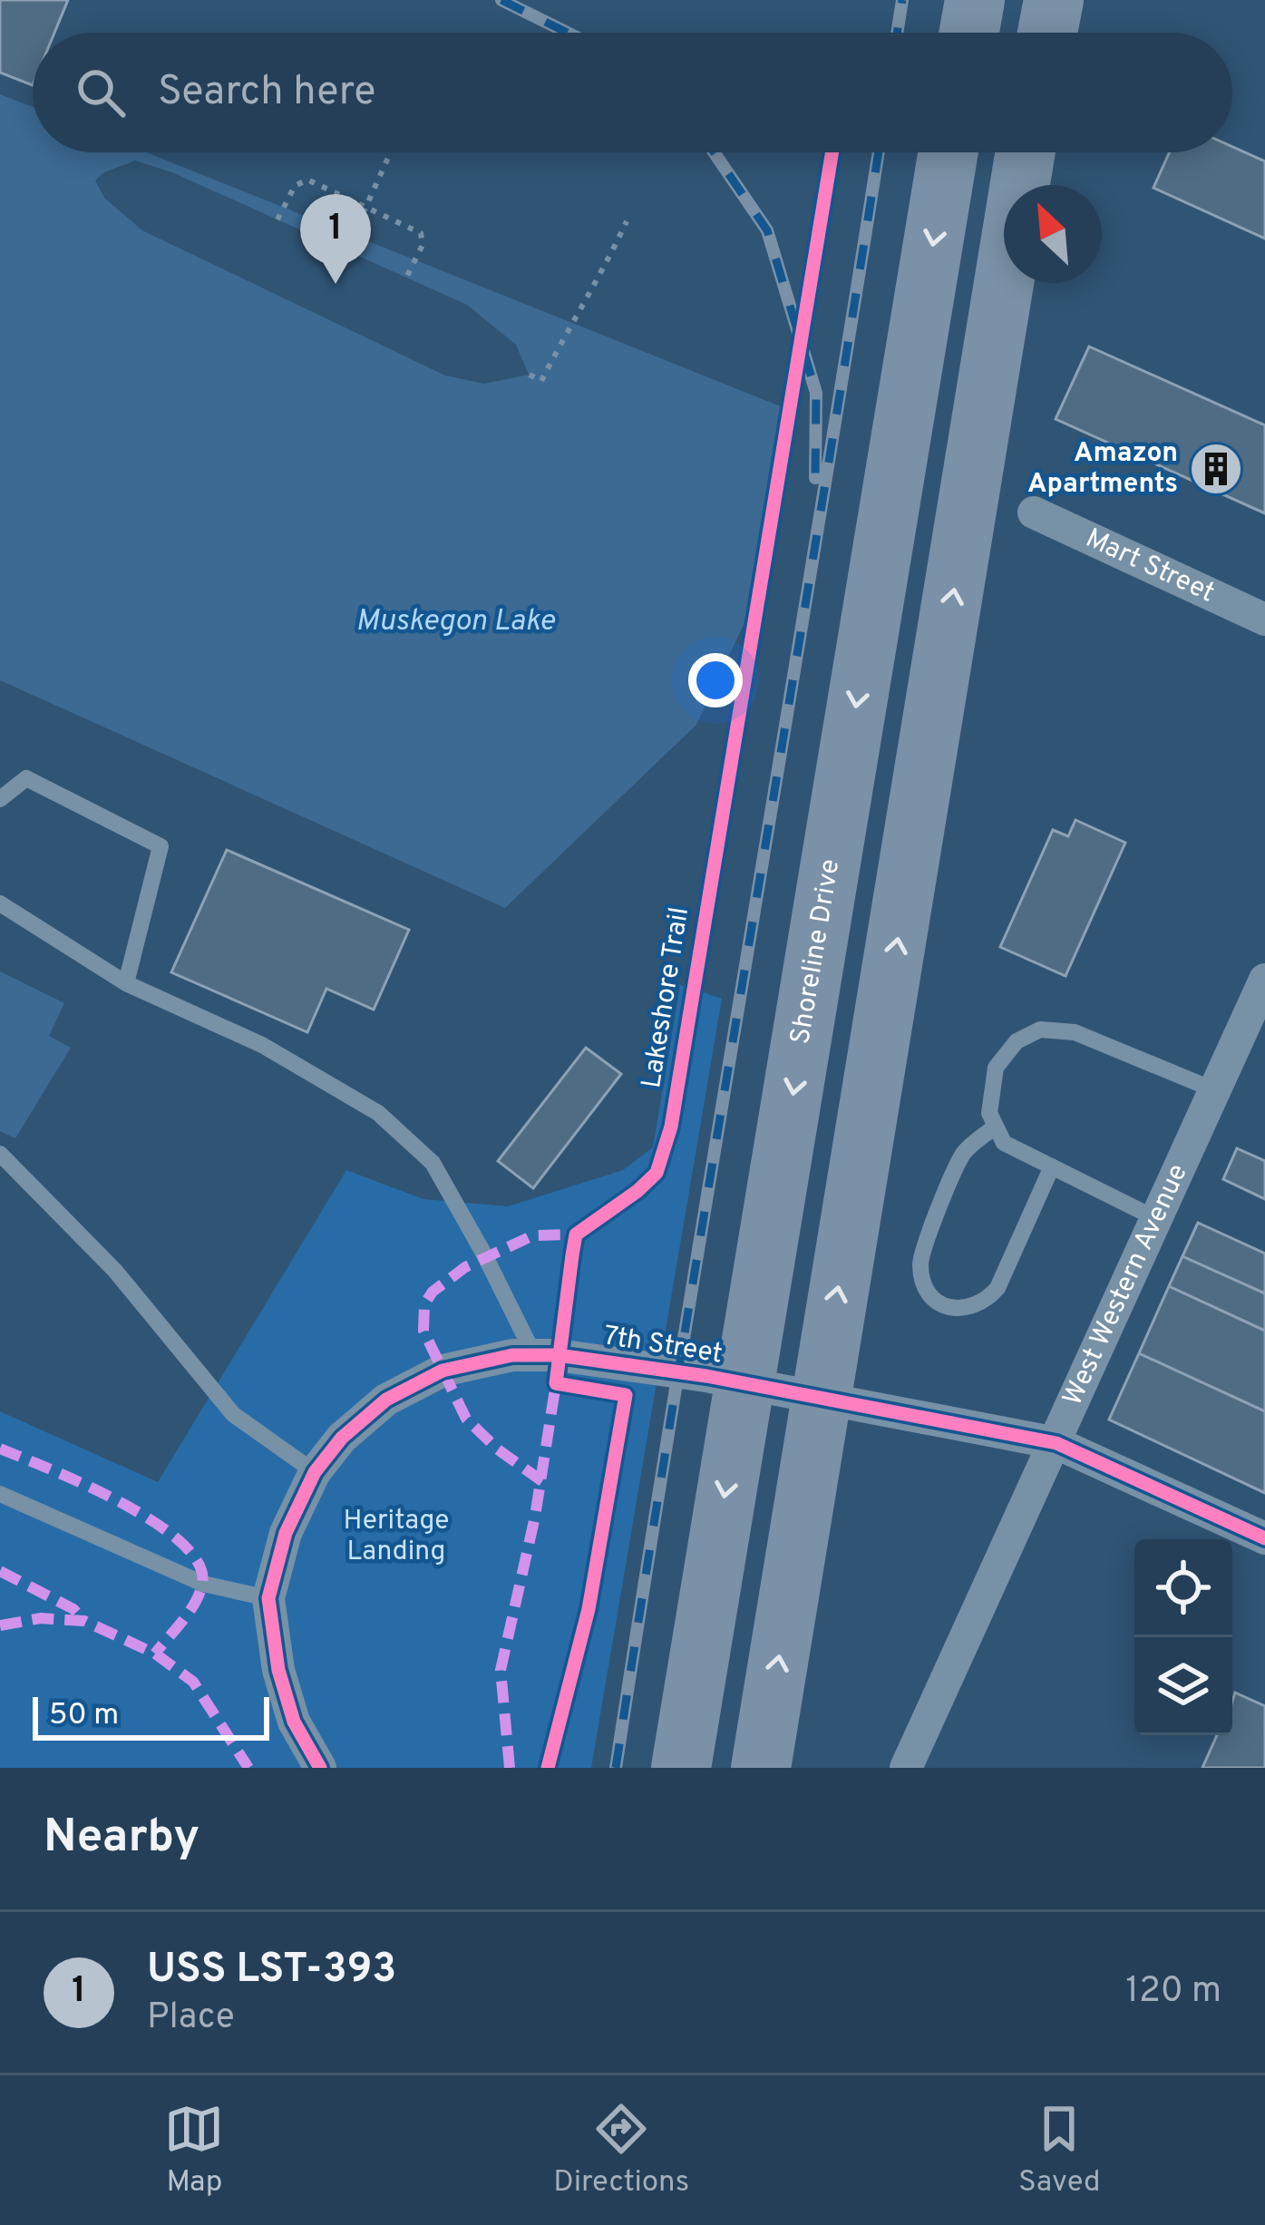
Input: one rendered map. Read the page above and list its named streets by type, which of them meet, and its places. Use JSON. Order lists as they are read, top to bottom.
{
  "streets": {
    "highway": ["Shoreline Drive"],
    "street": ["Mart Street", "West Western Avenue", "7th Street"],
    "cycle path": ["Lakeshore Trail"]
  },
  "crossings": [
    ["Shoreline Drive", "7th Street"],
    ["West Western Avenue", "7th Street"]
  ],
  "water": ["Muskegon Lake"],
  "parks": ["Heritage Landing"],
  "places": {
    "building": ["Amazon Apartments"]
  },
  "scale_bar": "50 m",
  "north": "top left",
  "page": {
    "search": "Search here",
    "pins": "1",
    "scale": "50 m",
    "heading": "Nearby",
    "list": [
      {
        "mark": "1",
        "name": "USS LST-393",
        "note": "Place",
        "value": "120 m"
      }
    ],
    "nav": ["Map", "Directions", "Saved"]
  }
}
